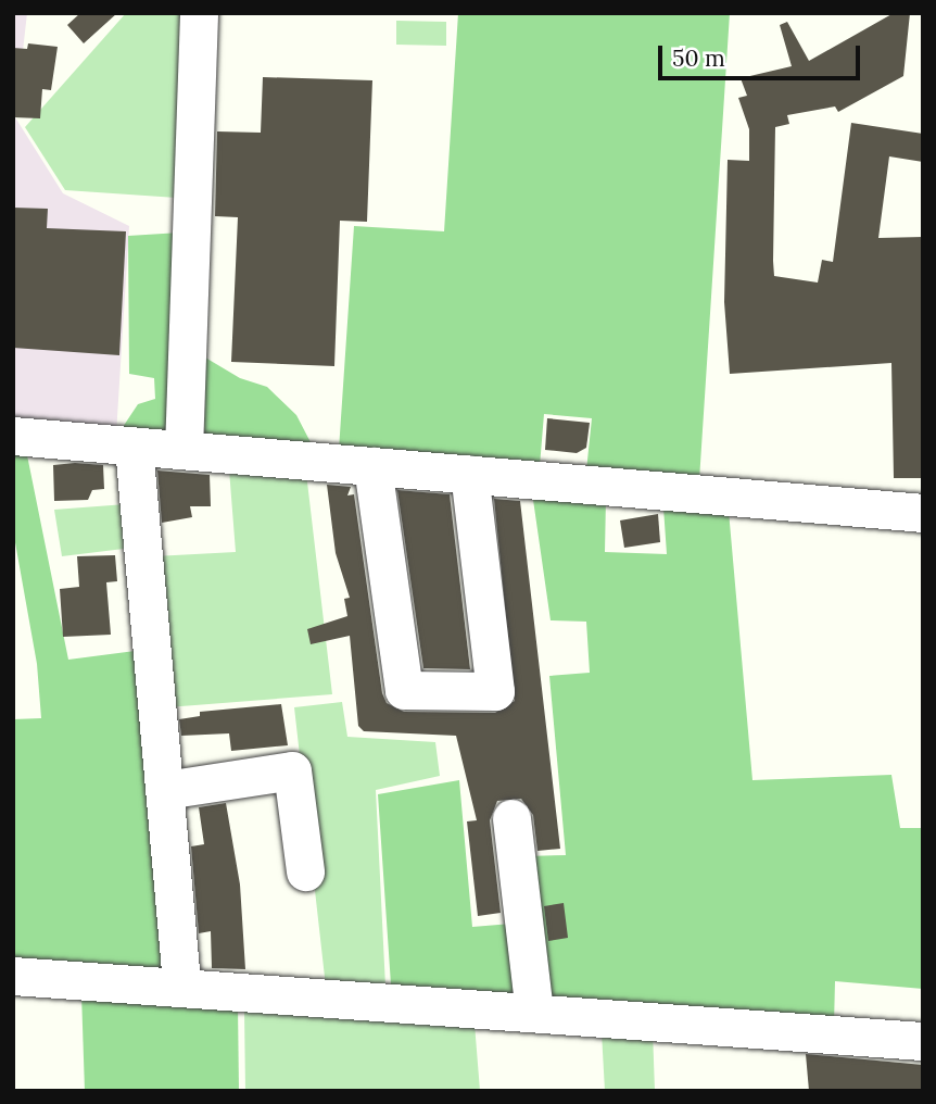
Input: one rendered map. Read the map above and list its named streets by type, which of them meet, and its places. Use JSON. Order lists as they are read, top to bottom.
{
  "scale_bar": "50 m"
}
